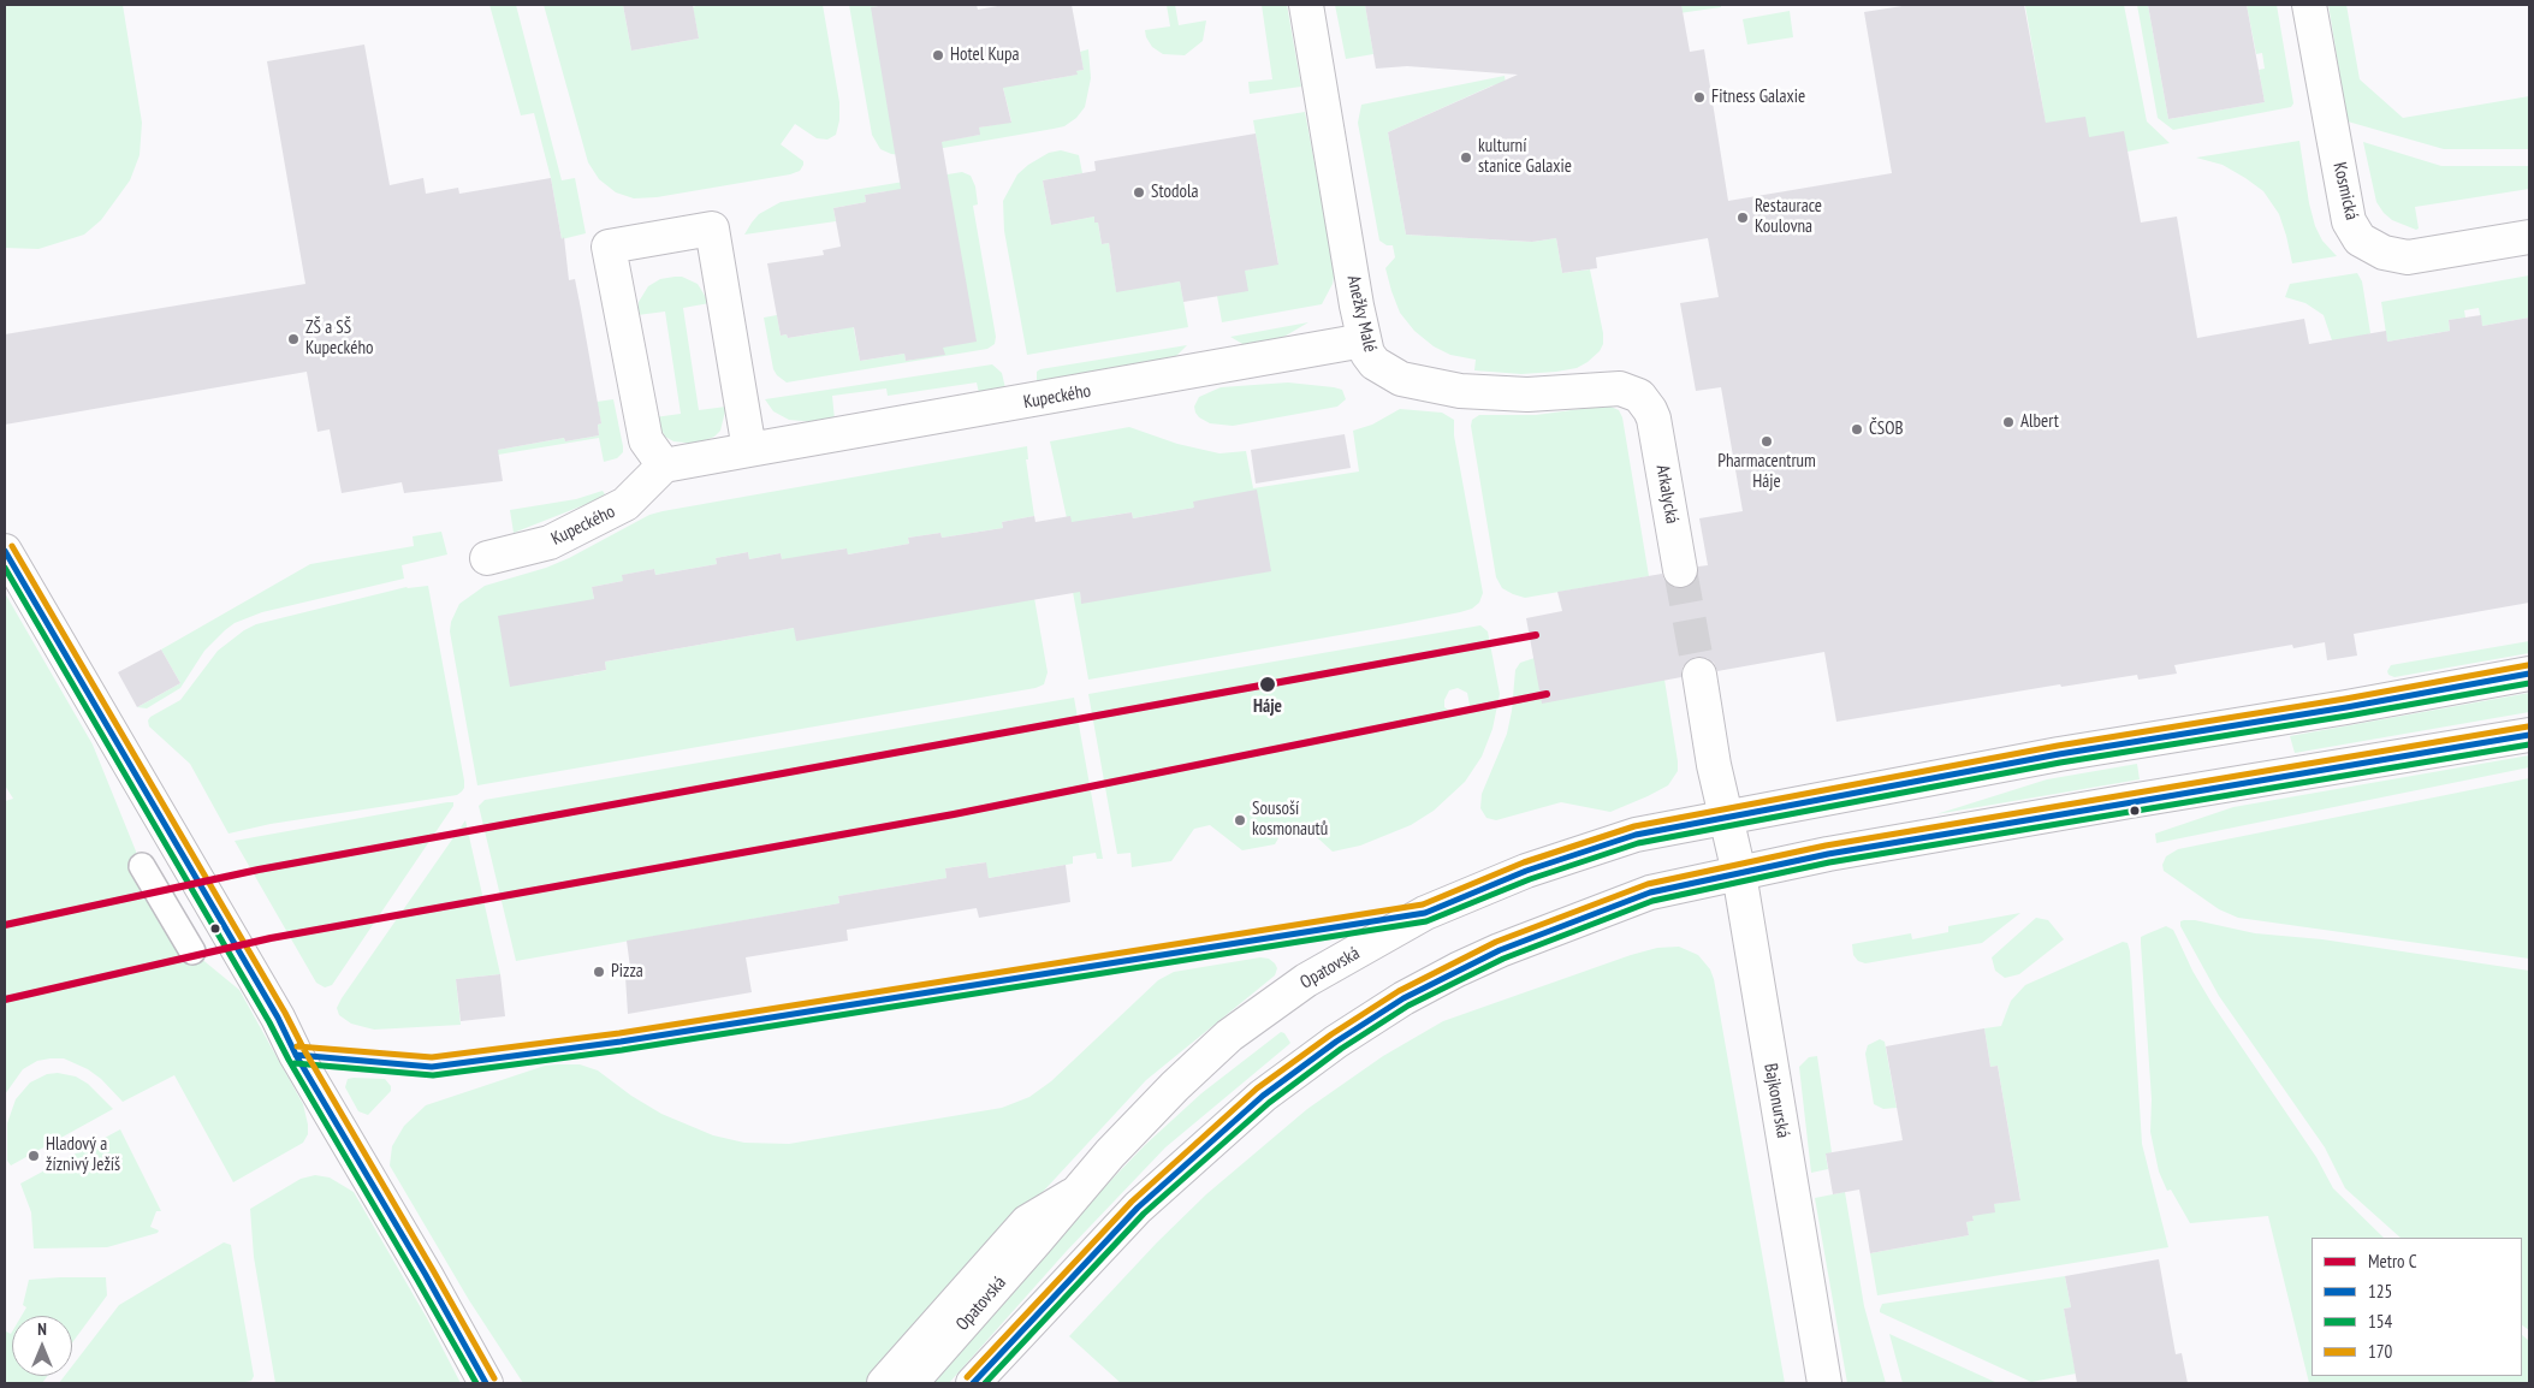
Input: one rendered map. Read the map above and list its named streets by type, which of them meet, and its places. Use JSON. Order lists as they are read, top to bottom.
{
  "streets": {
    "street": [
      "Kosmická",
      "Anežky Malé",
      "Kupeckého",
      "Arkalycká",
      "Opatovská",
      "Bajkonurská"
    ]
  },
  "crossings": [
    ["Anežky Malé", "Kupeckého"],
    ["Anežky Malé", "Arkalycká"],
    ["Opatovská", "Bajkonurská"]
  ],
  "places": [
    "Hotel Kupa",
    "Fitness Galaxie",
    "kulturní stanice Galaxie",
    "Stodola",
    "Restaurace Koulovna",
    "ZŠ a SŠ Kupeckého",
    "Albert",
    "ČSOB",
    "Pharmacentrum Háje",
    "Háje",
    "Sousoší kosmonautů",
    "Pizza",
    "Hladový a žíznivý Ježíš"
  ],
  "lines": [
    "transit line 170",
    "transit line 125",
    "transit line 154",
    "metro line C"
  ],
  "legend": [
    "Metro C",
    "125",
    "154",
    "170"
  ],
  "north": "top"
}
